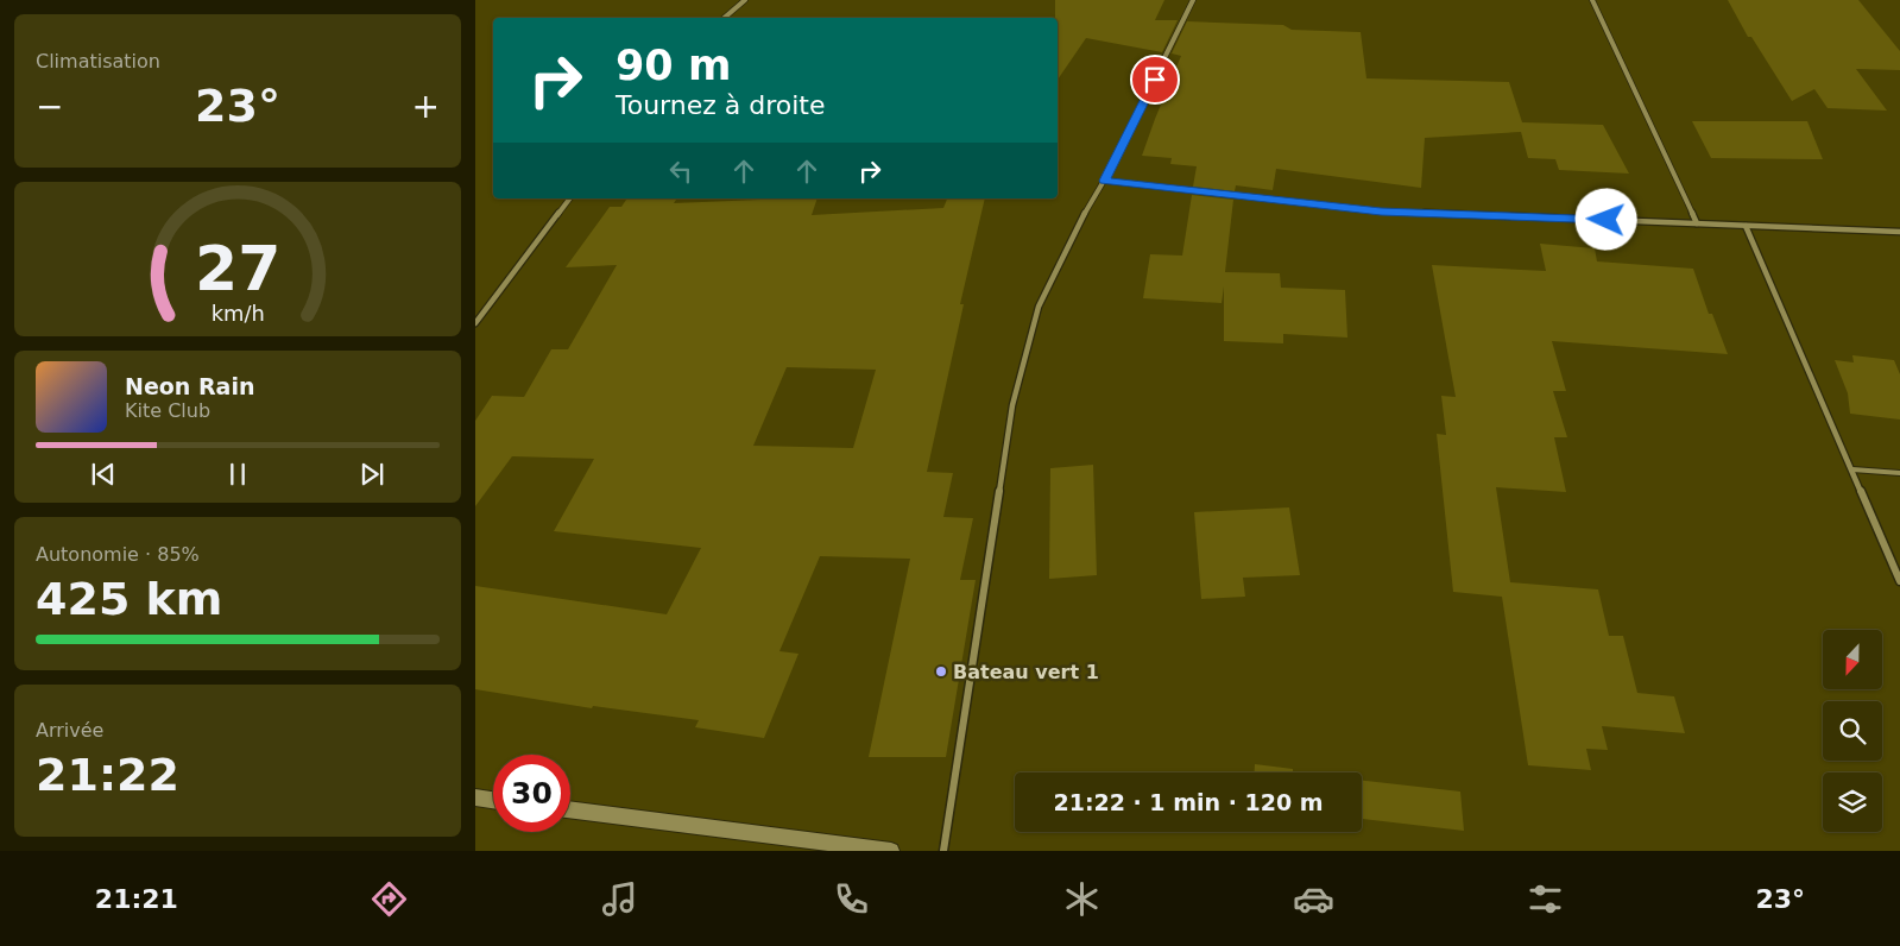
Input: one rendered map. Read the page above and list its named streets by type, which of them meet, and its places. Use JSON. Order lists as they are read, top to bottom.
{
  "places": ["Bateau vert 1"],
  "north": "bottom",
  "page": {
    "tile": [
      "Climatisation",
      ["Autonomie · 85%", "425 km"],
      ["Arrivée", "21:22"]
    ],
    "turn": ["90 m", "Tournez à droite"],
    "heat": ["−", "23°", "+"],
    "song": ["Neon Rain", "Kite Club"],
    "limit": "30",
    "trip": "21:22 · 1 min · 120 m",
    "tabs": ["21:21", "23°"],
    "gauge": ["27", "km/h"]
  }
}
